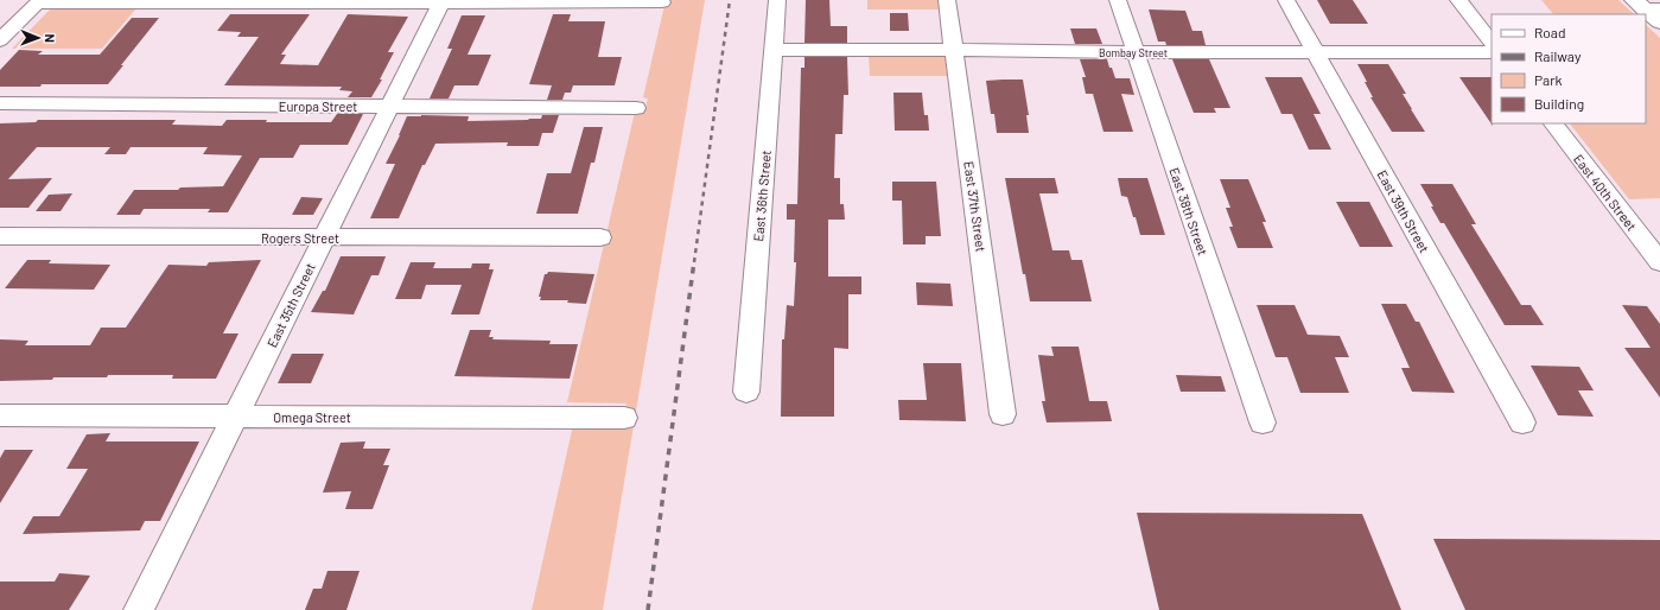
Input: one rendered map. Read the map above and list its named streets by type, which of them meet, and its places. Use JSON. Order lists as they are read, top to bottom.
{
  "streets": {
    "street": [
      "Bombay Street",
      "Europa Street",
      "East 40th Street",
      "East 36th Street",
      "East 37th Street",
      "East 38th Street",
      "East 39th Street",
      "Rogers Street",
      "East 35th Street",
      "Omega Street"
    ]
  },
  "crossings": [
    ["Bombay Street", "East 36th Street"],
    ["Bombay Street", "East 37th Street"],
    ["Bombay Street", "East 38th Street"],
    ["Bombay Street", "East 39th Street"],
    ["Europa Street", "East 35th Street"],
    ["Rogers Street", "East 35th Street"],
    ["East 35th Street", "Omega Street"]
  ],
  "legend": [
    "Road",
    "Railway",
    "Park",
    "Building"
  ],
  "north": "right"
}
